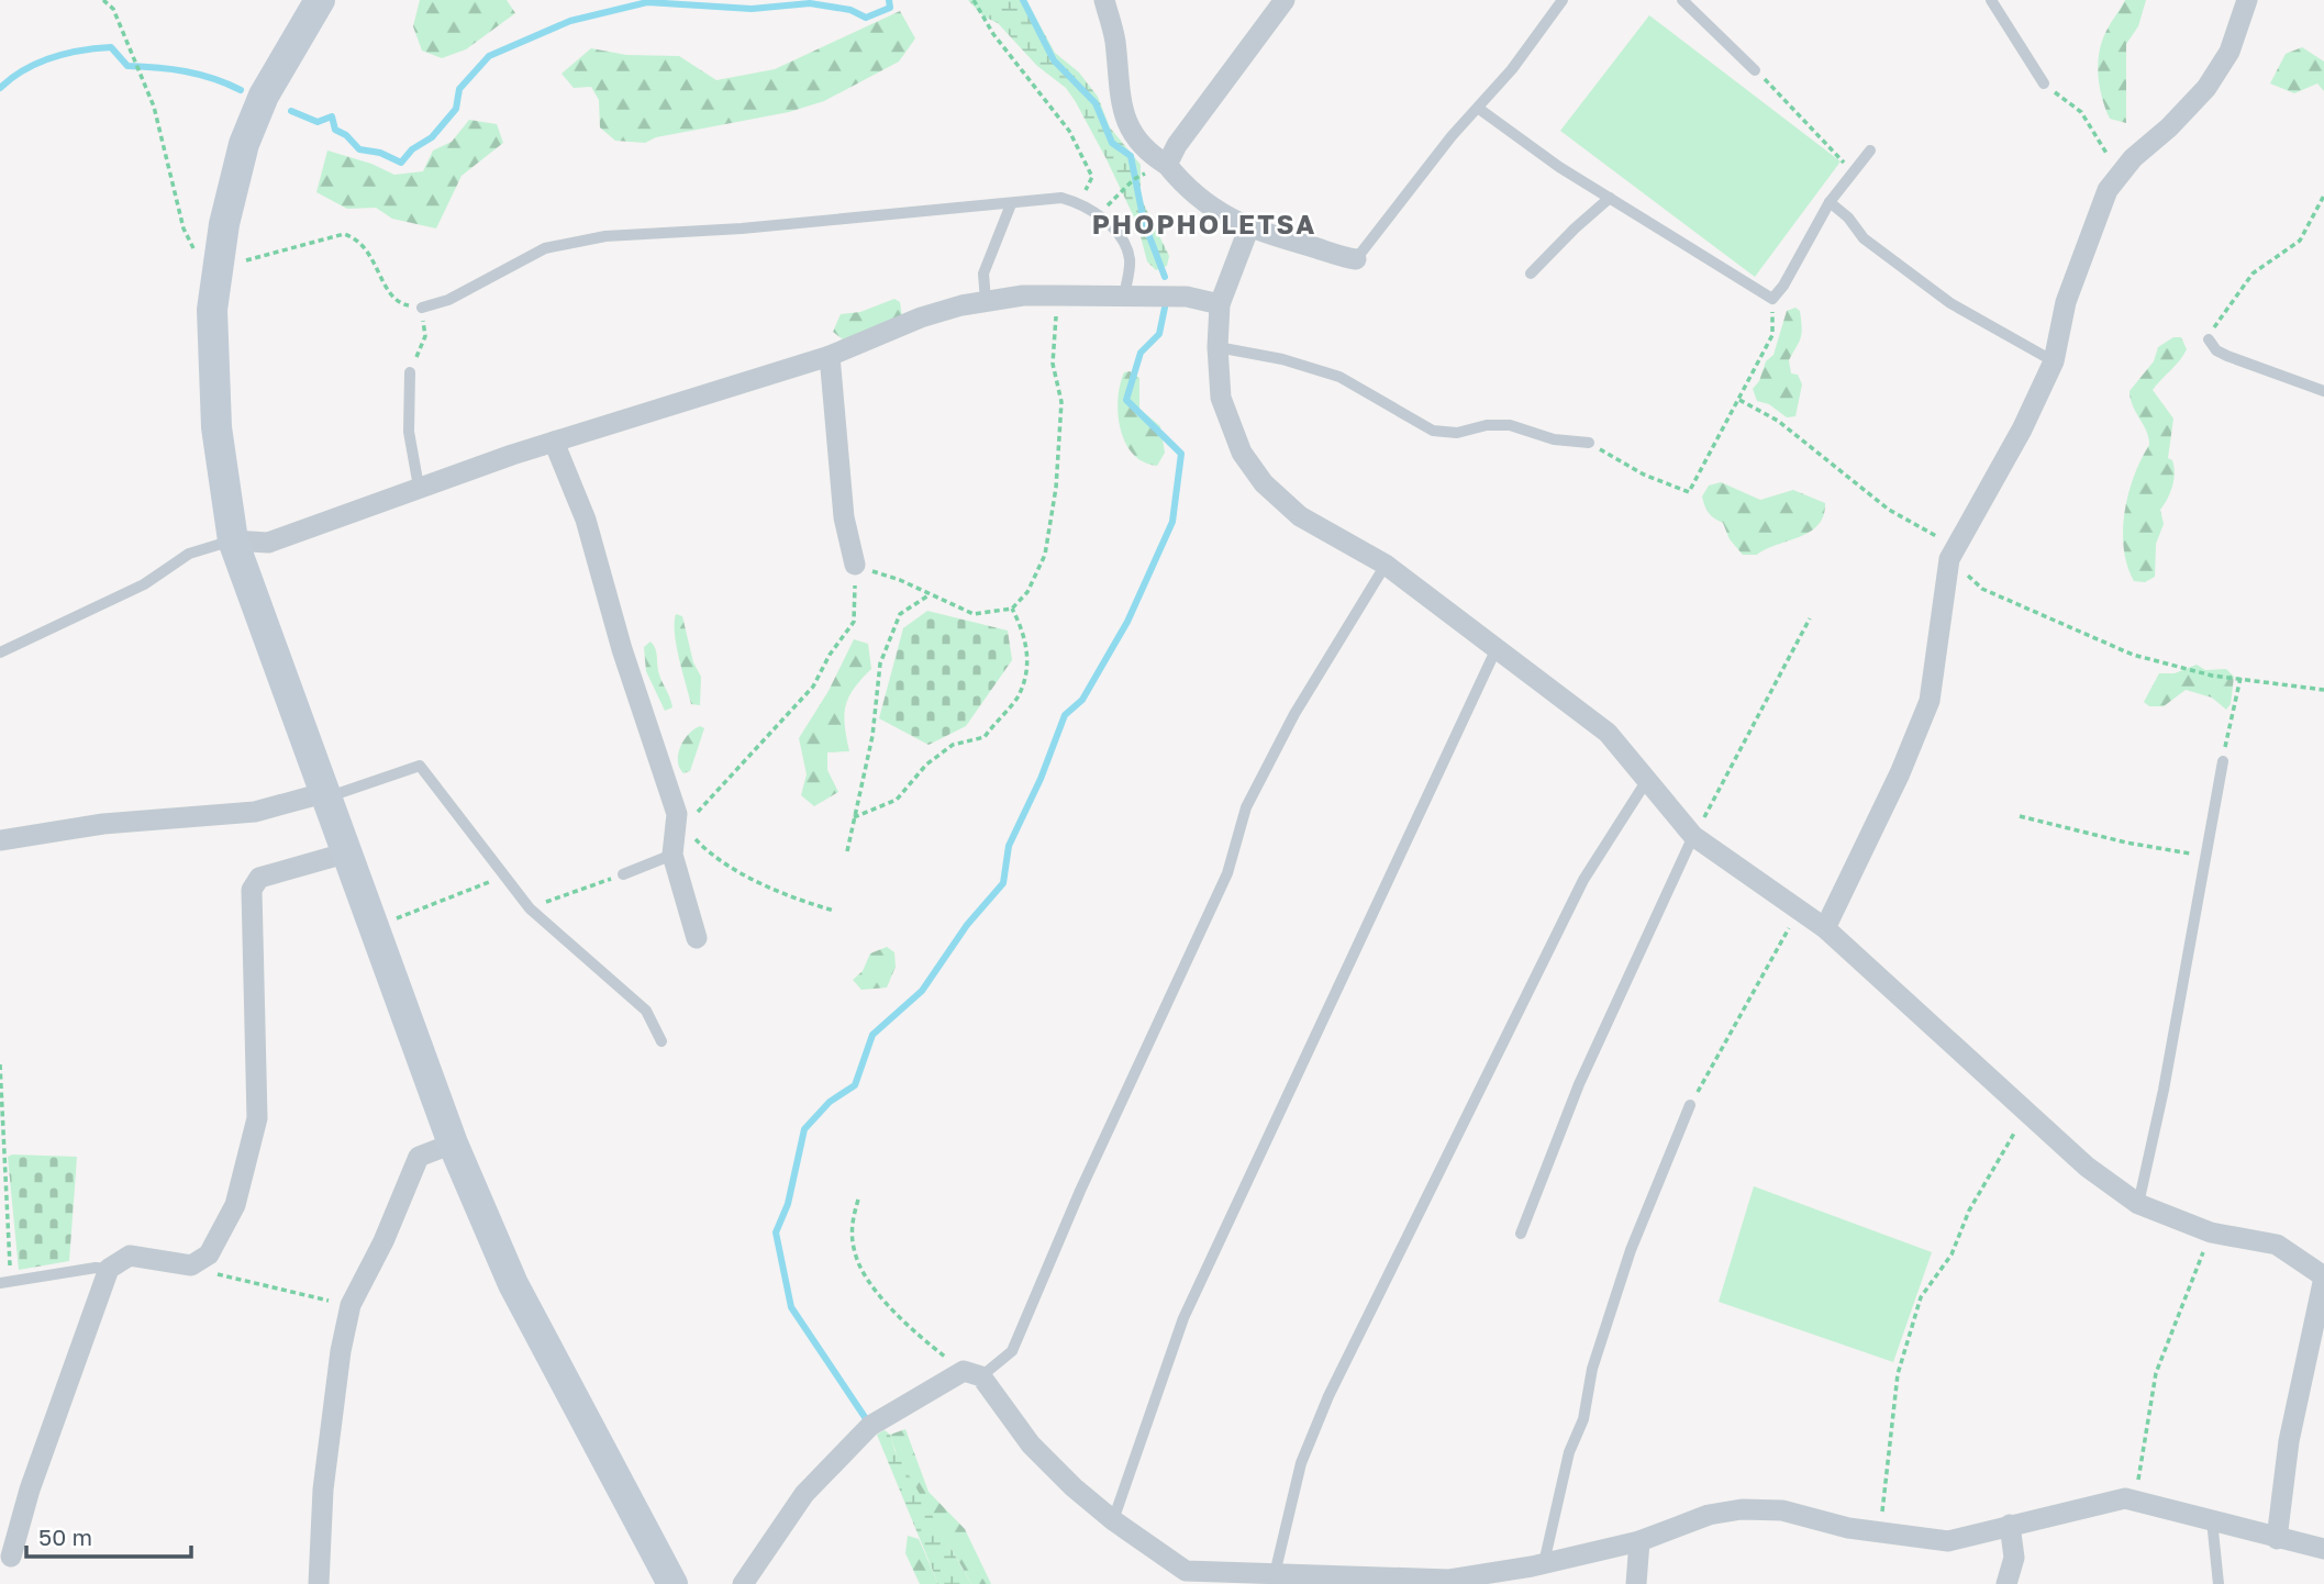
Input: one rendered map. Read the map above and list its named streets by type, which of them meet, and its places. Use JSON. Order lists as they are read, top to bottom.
{
  "districts": ["PHOPHOLETSA"],
  "scale_bar": "50 m"
}
